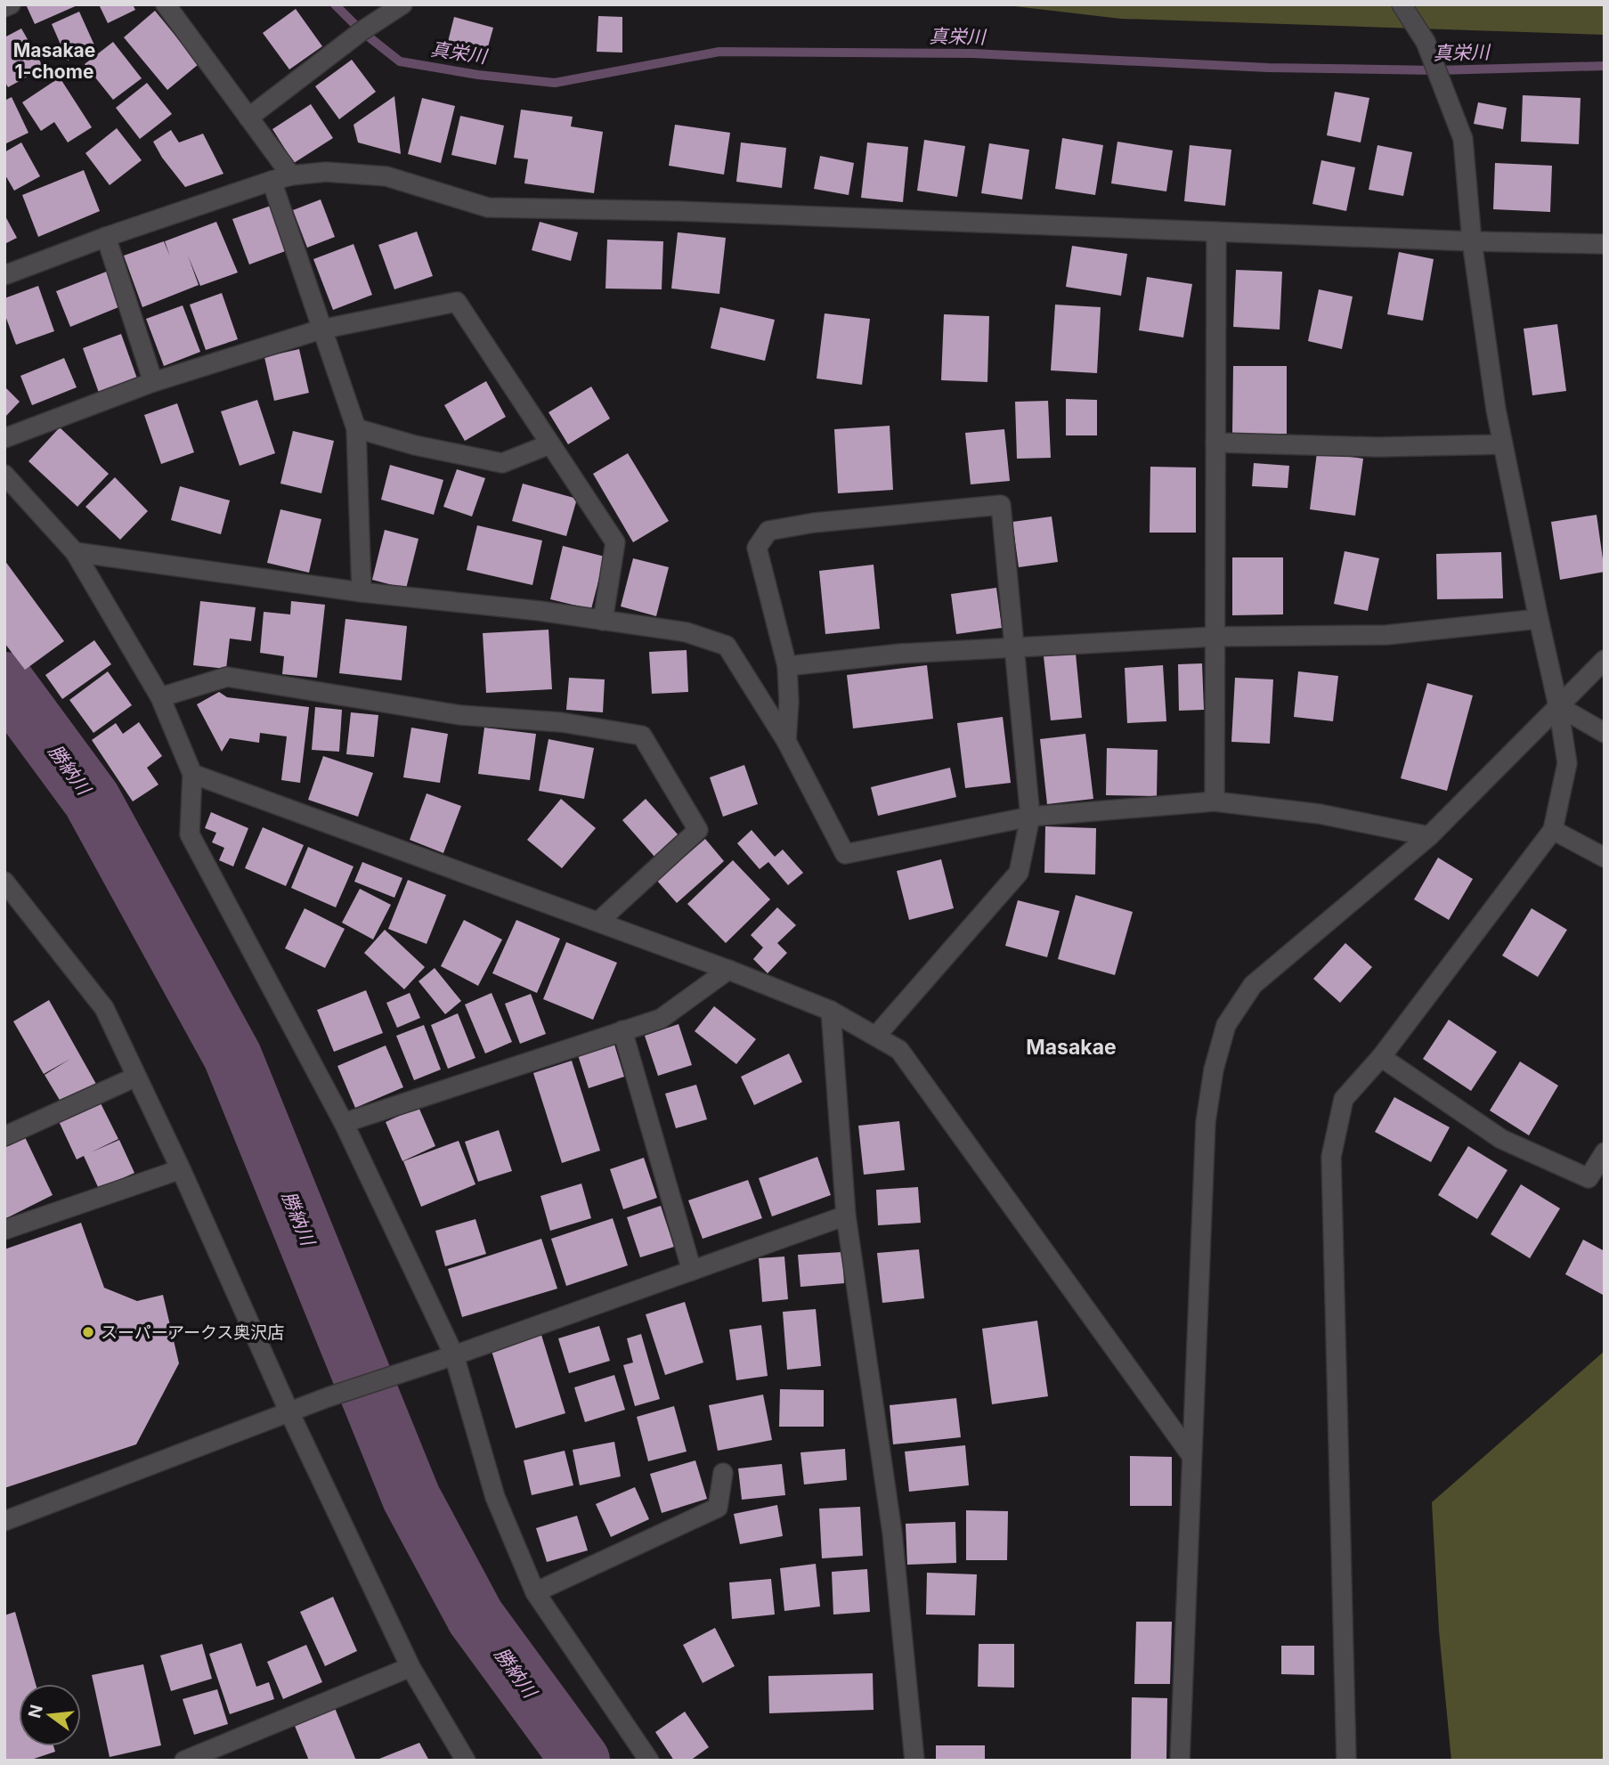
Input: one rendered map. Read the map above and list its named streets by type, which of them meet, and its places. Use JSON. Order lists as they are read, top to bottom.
{
  "districts": ["Masakae 1-chome", "Masakae"],
  "water": ["真栄川", "勝納川"],
  "places": ["スーパーアークス奥沢店"],
  "north": "left"
}
